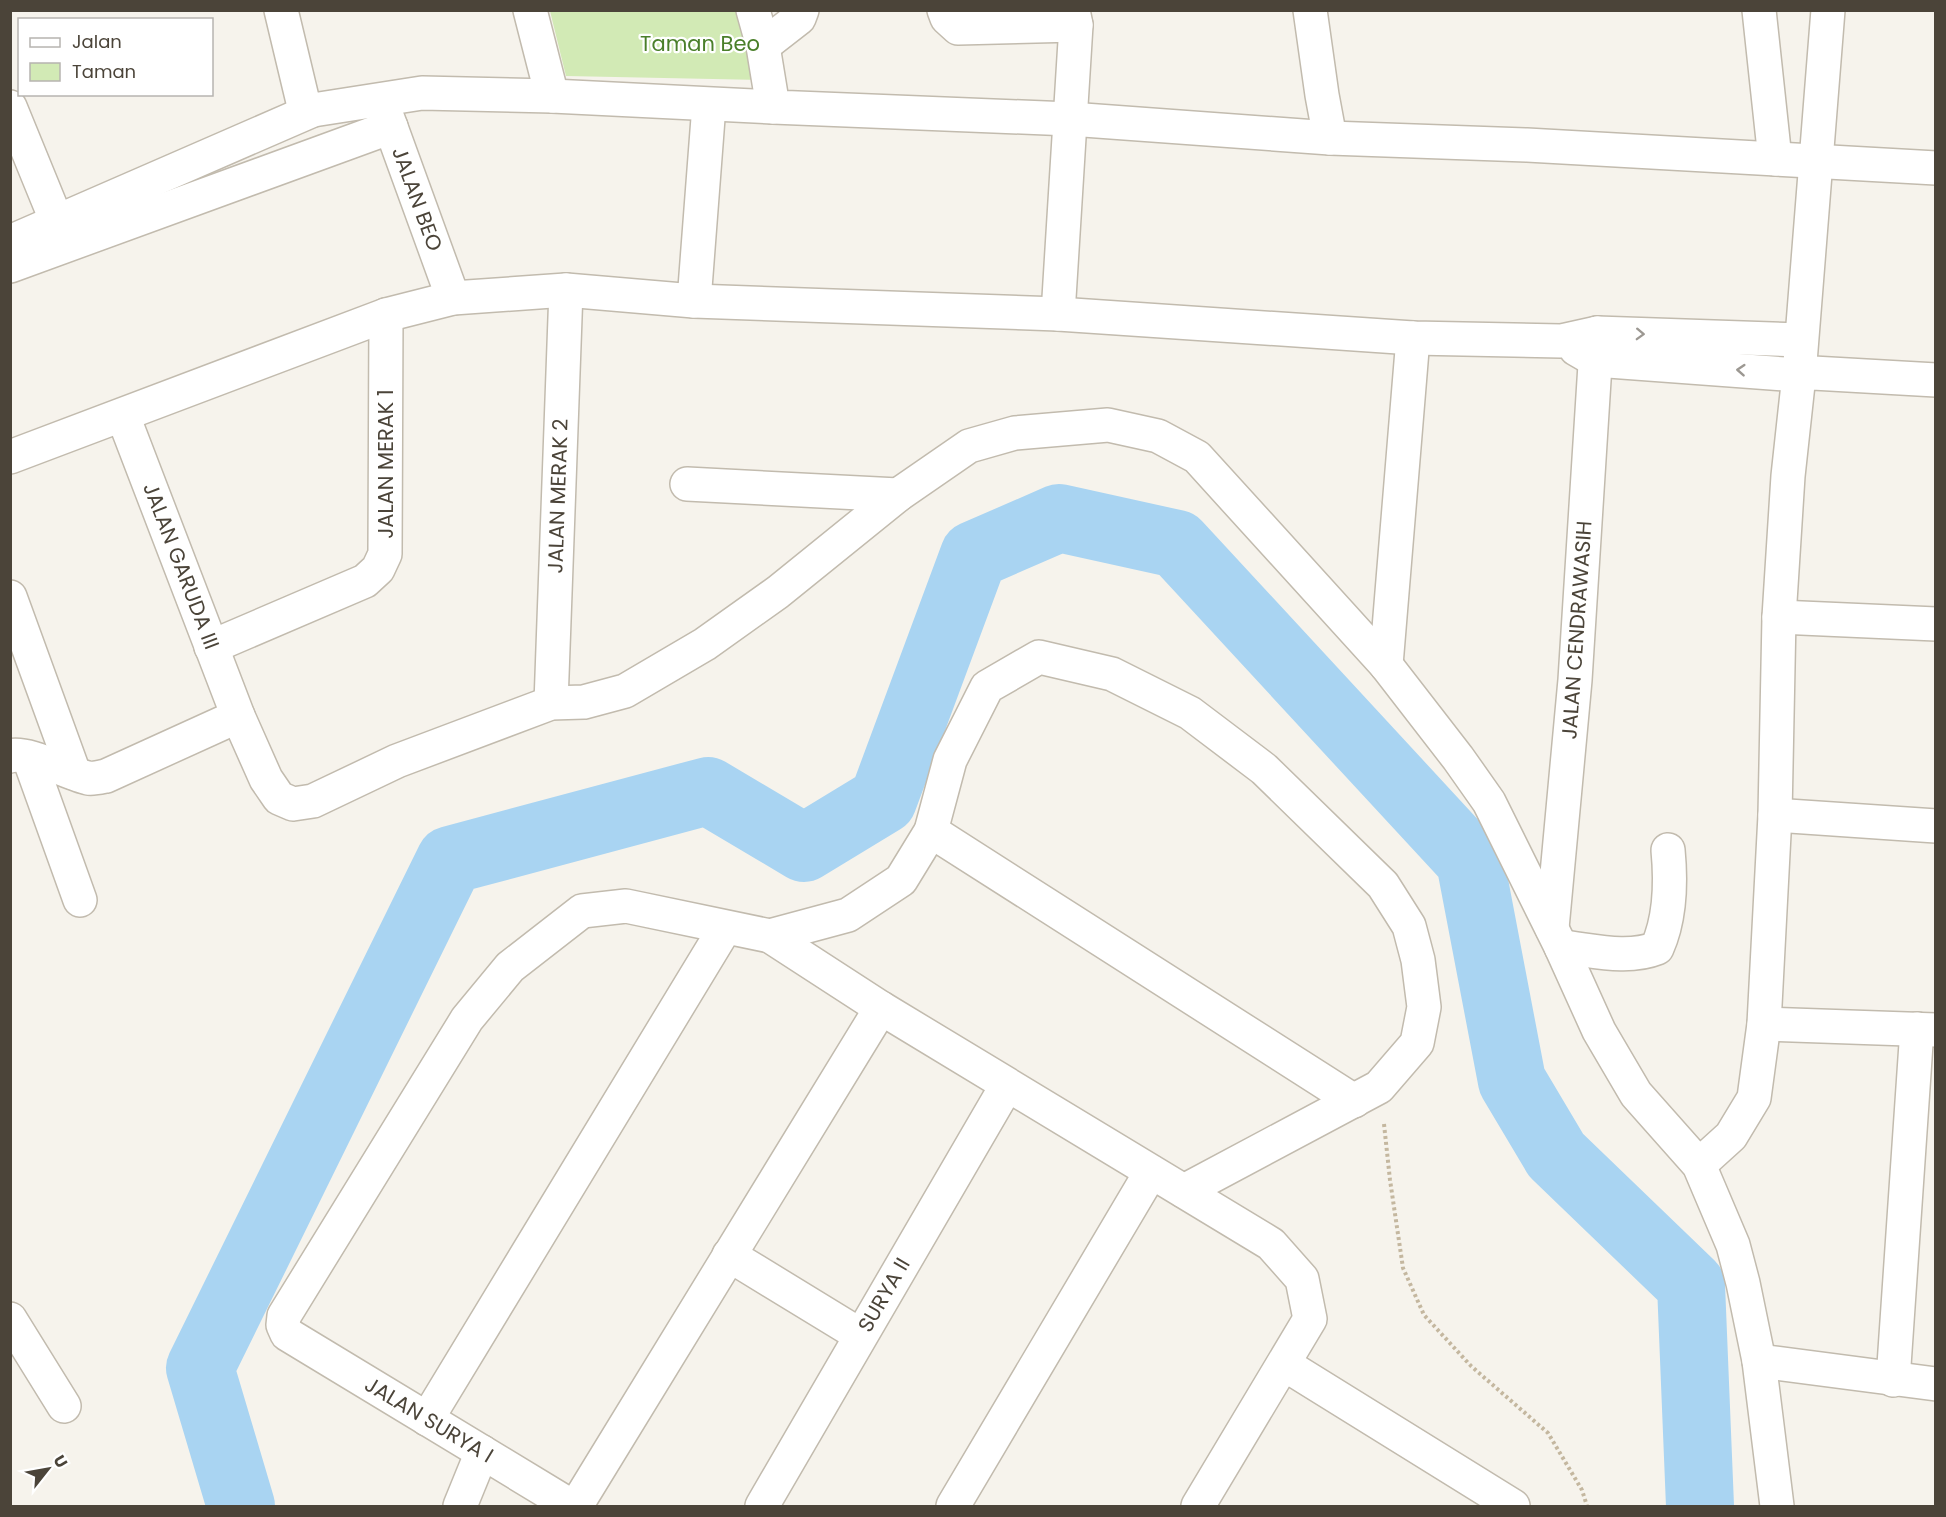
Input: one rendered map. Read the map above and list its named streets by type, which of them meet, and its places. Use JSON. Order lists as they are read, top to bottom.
{
  "streets": {
    "street": [
      "JALAN BEO",
      "JALAN MERAK 1",
      "JALAN MERAK 2",
      "JALAN GARUDA III",
      "JALAN CENDRAWASIH",
      "SURYA II",
      "JALAN SURYA I"
    ]
  },
  "crossings": [
    ["JALAN MERAK 1", "JALAN GARUDA III"],
    ["JALAN MERAK 2", "JALAN GARUDA III"],
    ["JALAN GARUDA III", "JALAN CENDRAWASIH"]
  ],
  "parks": ["Taman Beo"],
  "legend": ["Jalan", "Taman"],
  "north": "top right"
}
